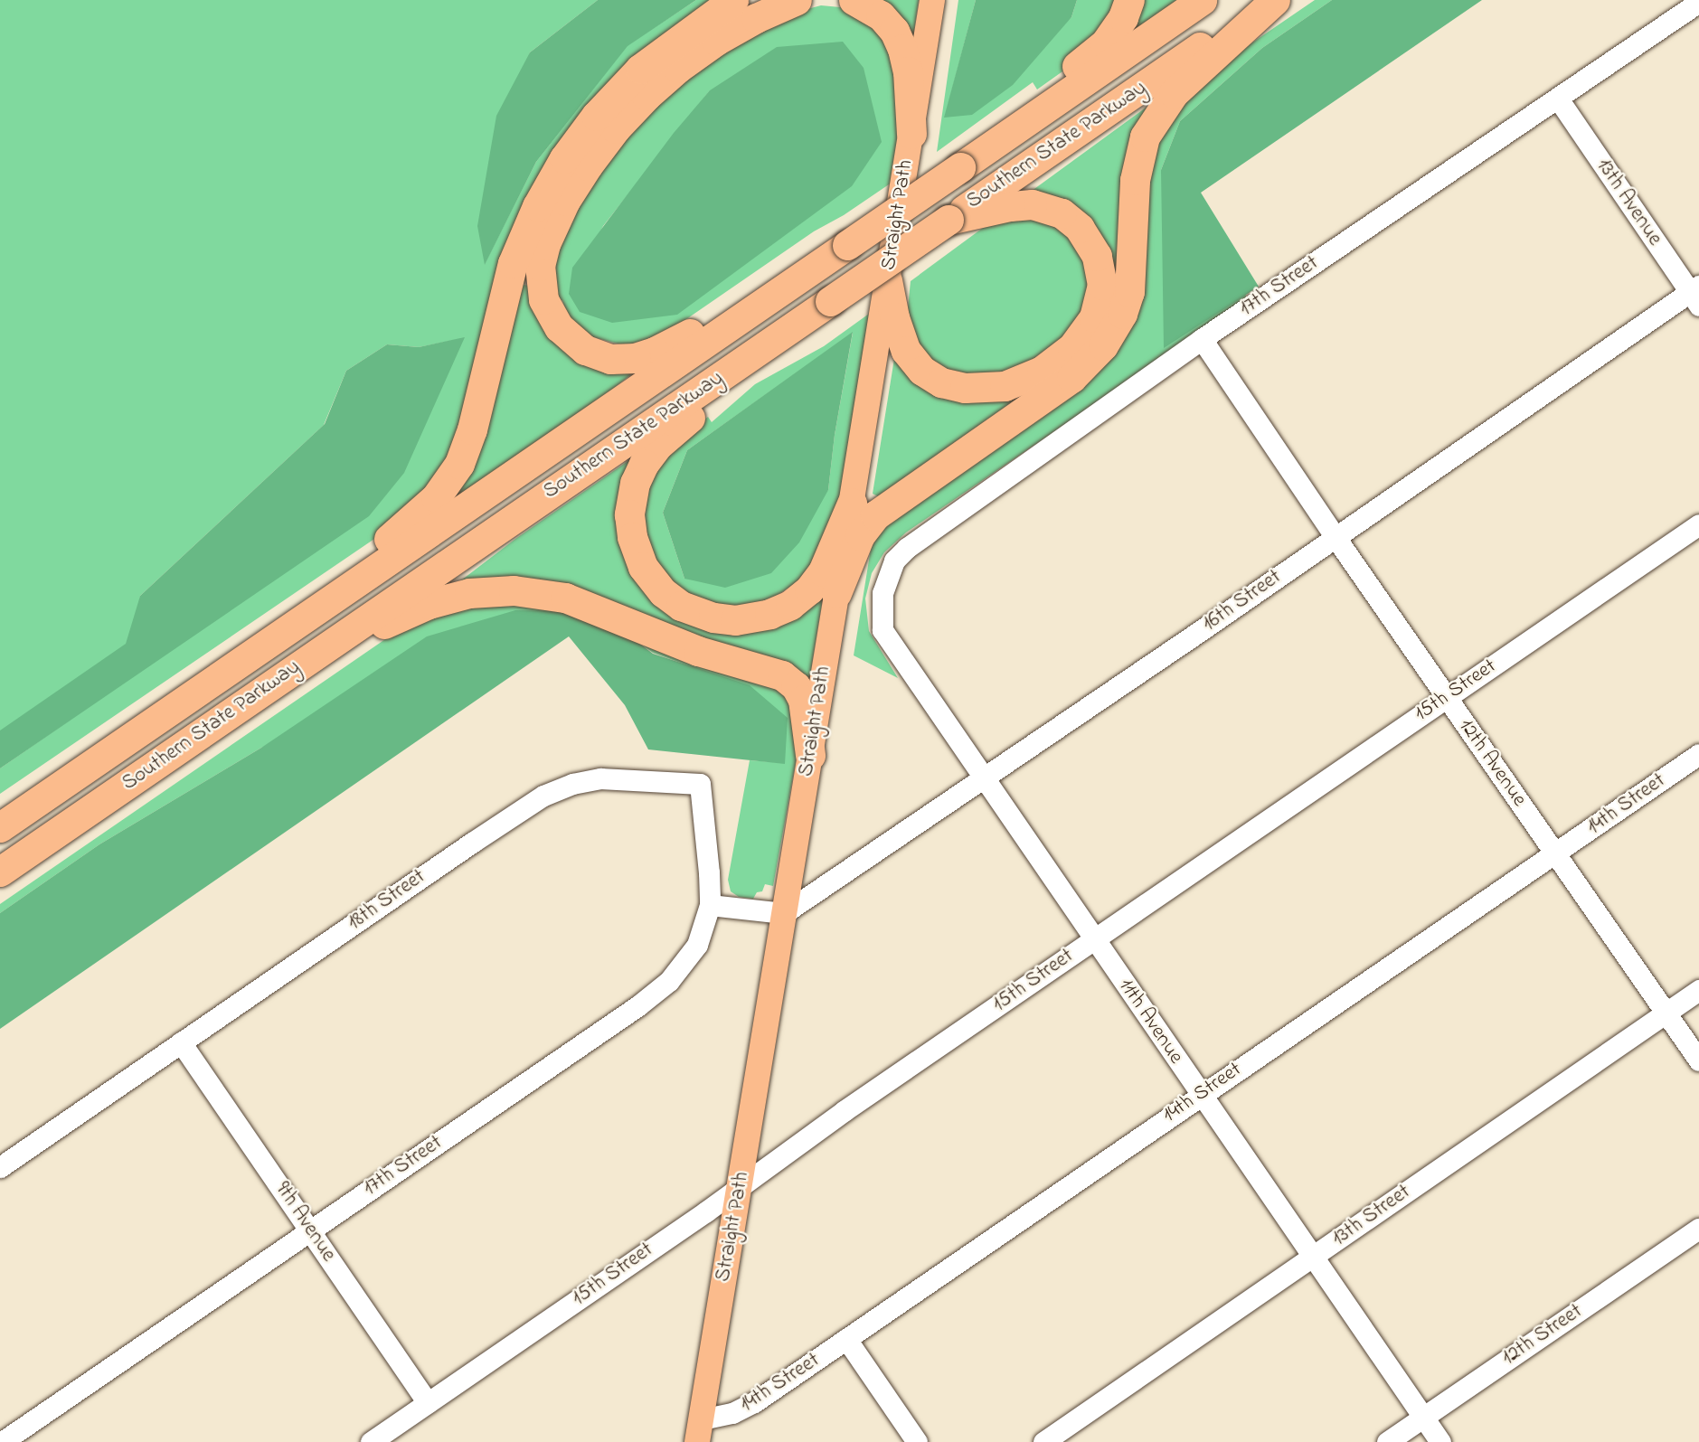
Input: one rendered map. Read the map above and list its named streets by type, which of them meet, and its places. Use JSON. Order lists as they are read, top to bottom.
{
  "streets": {
    "highway": ["Southern State Parkway"],
    "main road": ["Straight Path"],
    "street": [
      "13th Avenue",
      "17th Street",
      "16th Street",
      "15th Street",
      "12th Avenue",
      "14th Street",
      "18th Street",
      "11th Avenue",
      "13th Street",
      "9th Avenue",
      "12th Street"
    ]
  },
  "crossings": [
    ["13th Avenue", "17th Street"],
    ["13th Avenue", "16th Street"],
    ["Straight Path", "16th Street"],
    ["Straight Path", "15th Street"],
    ["Straight Path", "14th Street"],
    ["17th Street", "12th Avenue"],
    ["17th Street", "18th Street"],
    ["17th Street", "11th Avenue"],
    ["17th Street", "9th Avenue"],
    ["16th Street", "12th Avenue"],
    ["16th Street", "11th Avenue"],
    ["15th Street", "12th Avenue"],
    ["15th Street", "11th Avenue"],
    ["15th Street", "9th Avenue"],
    ["12th Avenue", "14th Street"],
    ["12th Avenue", "13th Street"],
    ["14th Street", "11th Avenue"],
    ["18th Street", "9th Avenue"],
    ["11th Avenue", "13th Street"],
    ["11th Avenue", "12th Street"]
  ]
}
